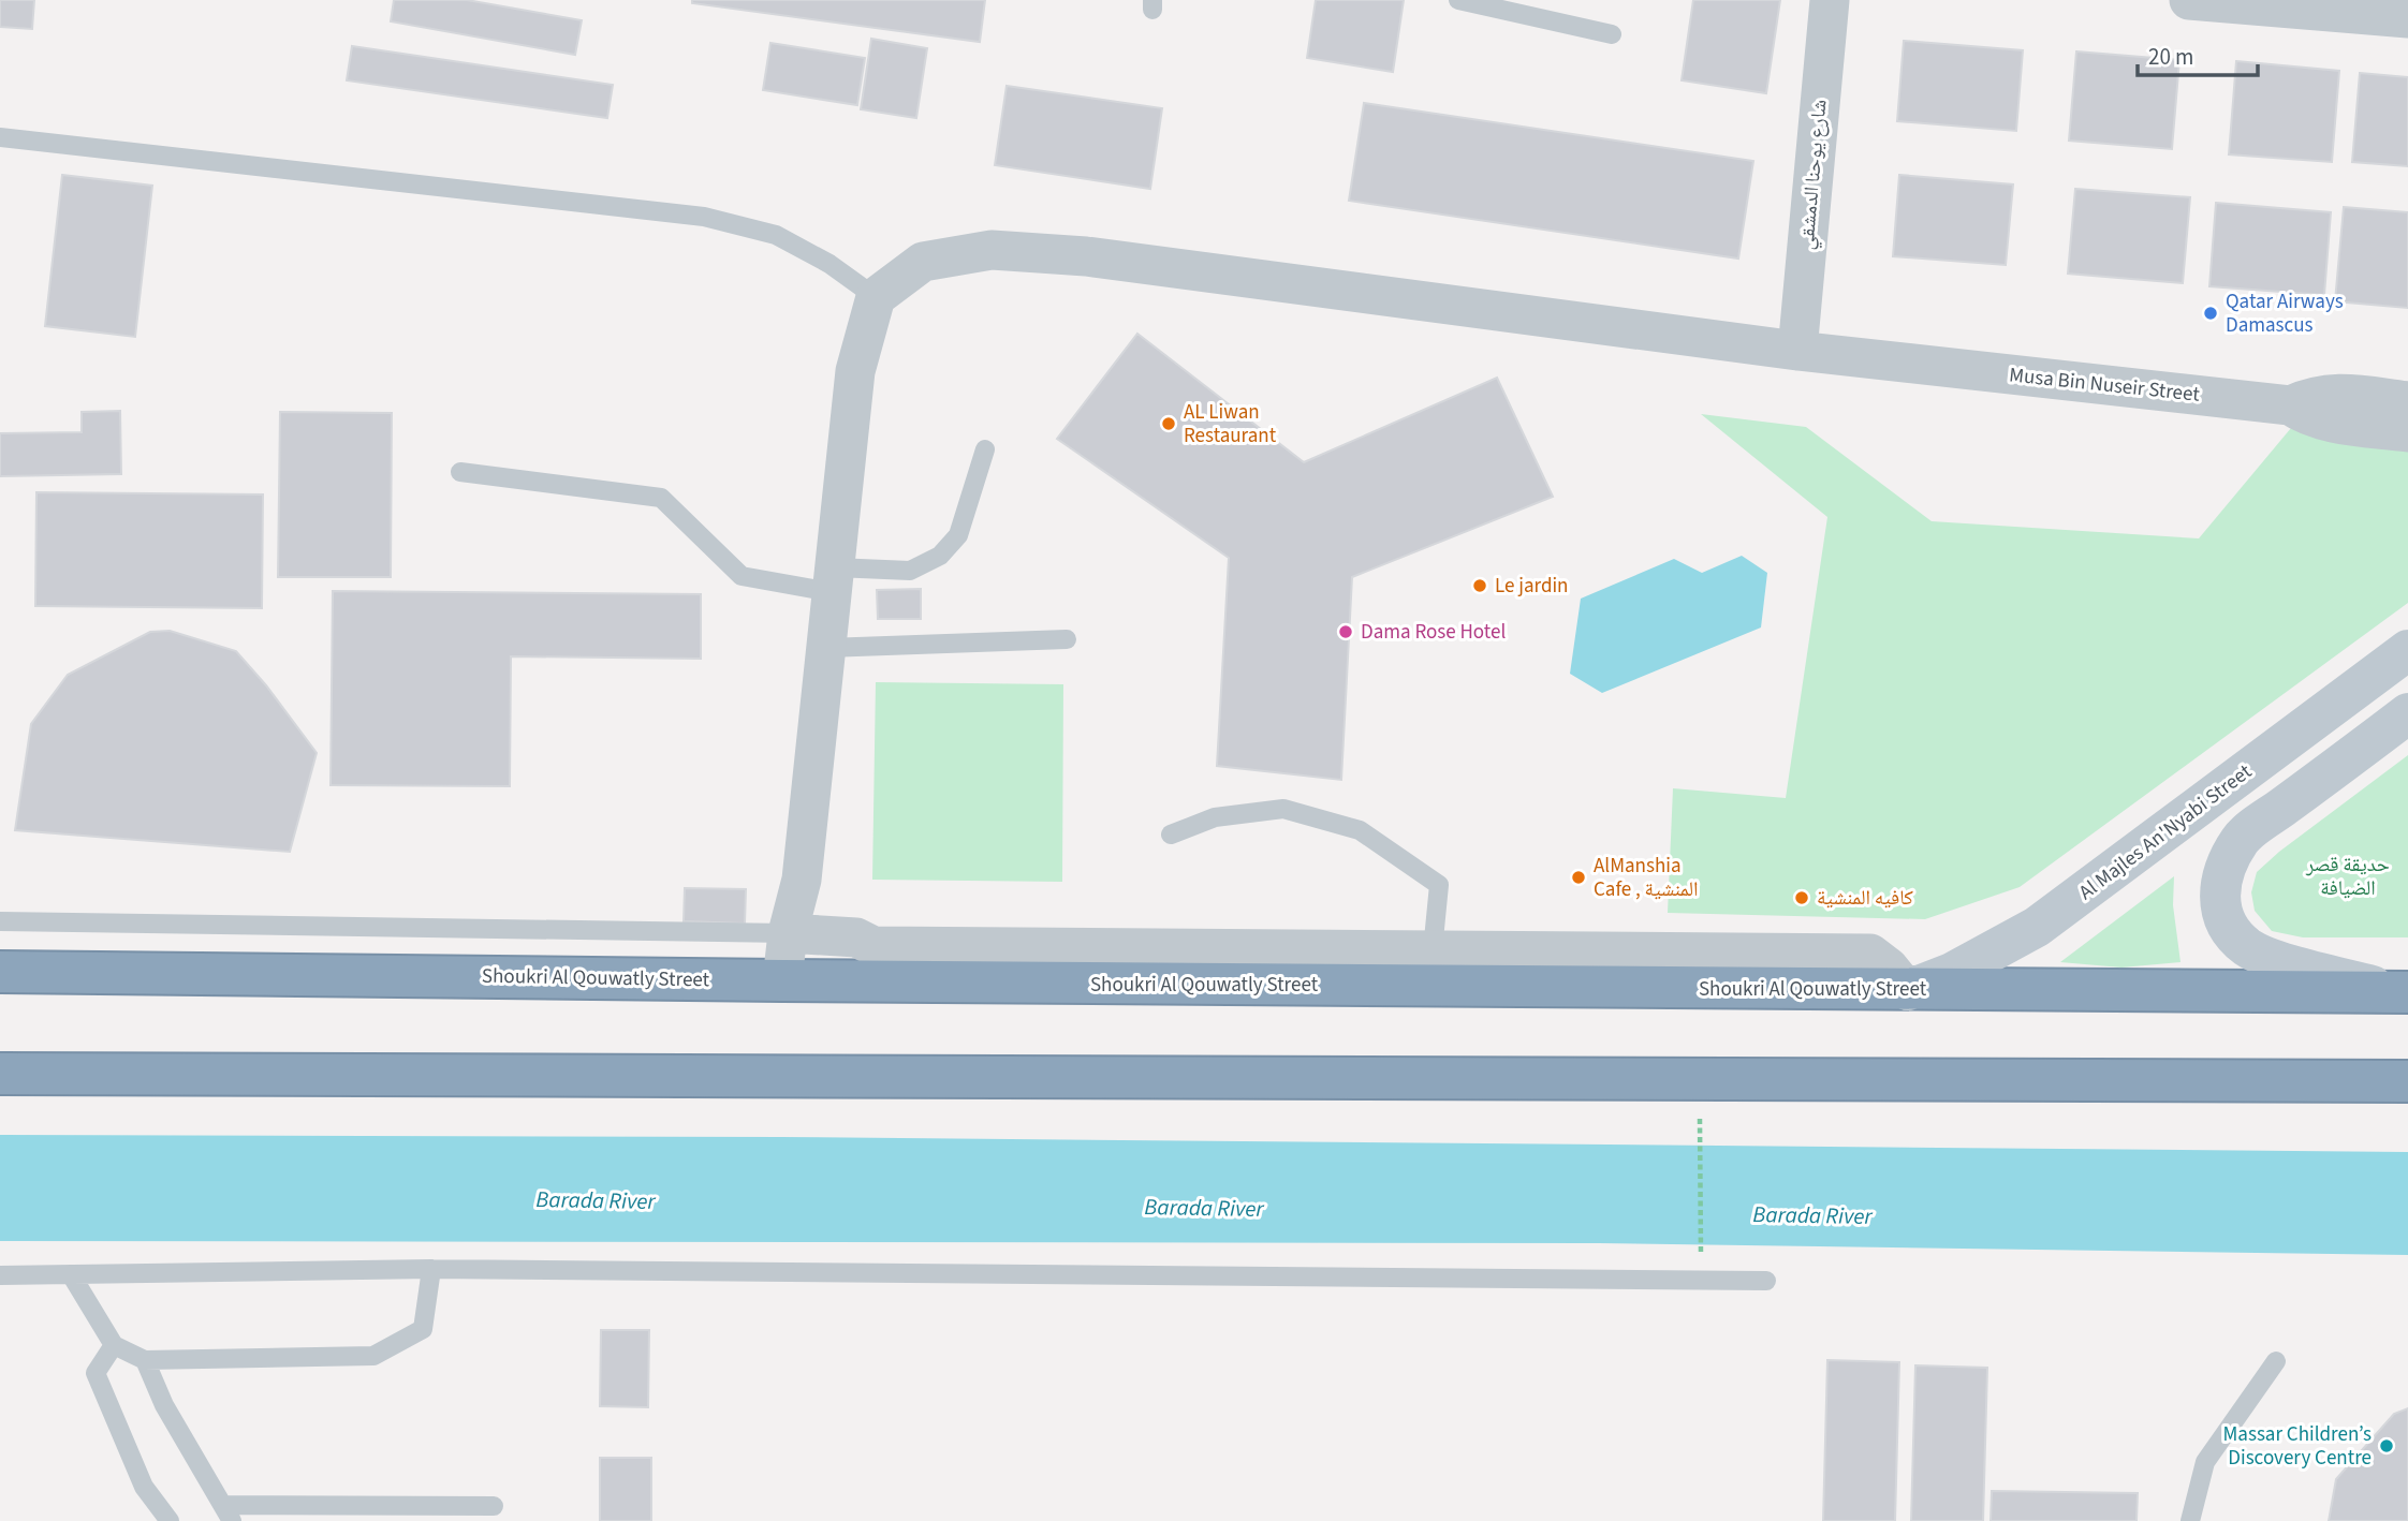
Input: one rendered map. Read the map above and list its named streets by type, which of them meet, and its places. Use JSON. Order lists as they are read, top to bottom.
{
  "streets": {
    "highway": ["Shoukri Al Qouwatly Street"],
    "main road": ["Al Majles An'Nyabi Street"],
    "street": ["شارع يوحنا الدمشقي", "Musa Bin Nuseir Street"]
  },
  "crossings": [
    ["شارع يوحنا الدمشقي", "Musa Bin Nuseir Street"],
    ["Al Majles An'Nyabi Street", "Shoukri Al Qouwatly Street"]
  ],
  "water": ["Barada River"],
  "parks": ["حديقة قصر الضيافة"],
  "places": [
    "Qatar Airways Damascus",
    "AL Liwan Restaurant",
    "Le jardin",
    "Dama Rose Hotel",
    "AlManshia Cafe , المنشية",
    "كافيه المنشية",
    "Massar Children’s Discovery Centre"
  ],
  "scale_bar": "20 m"
}
